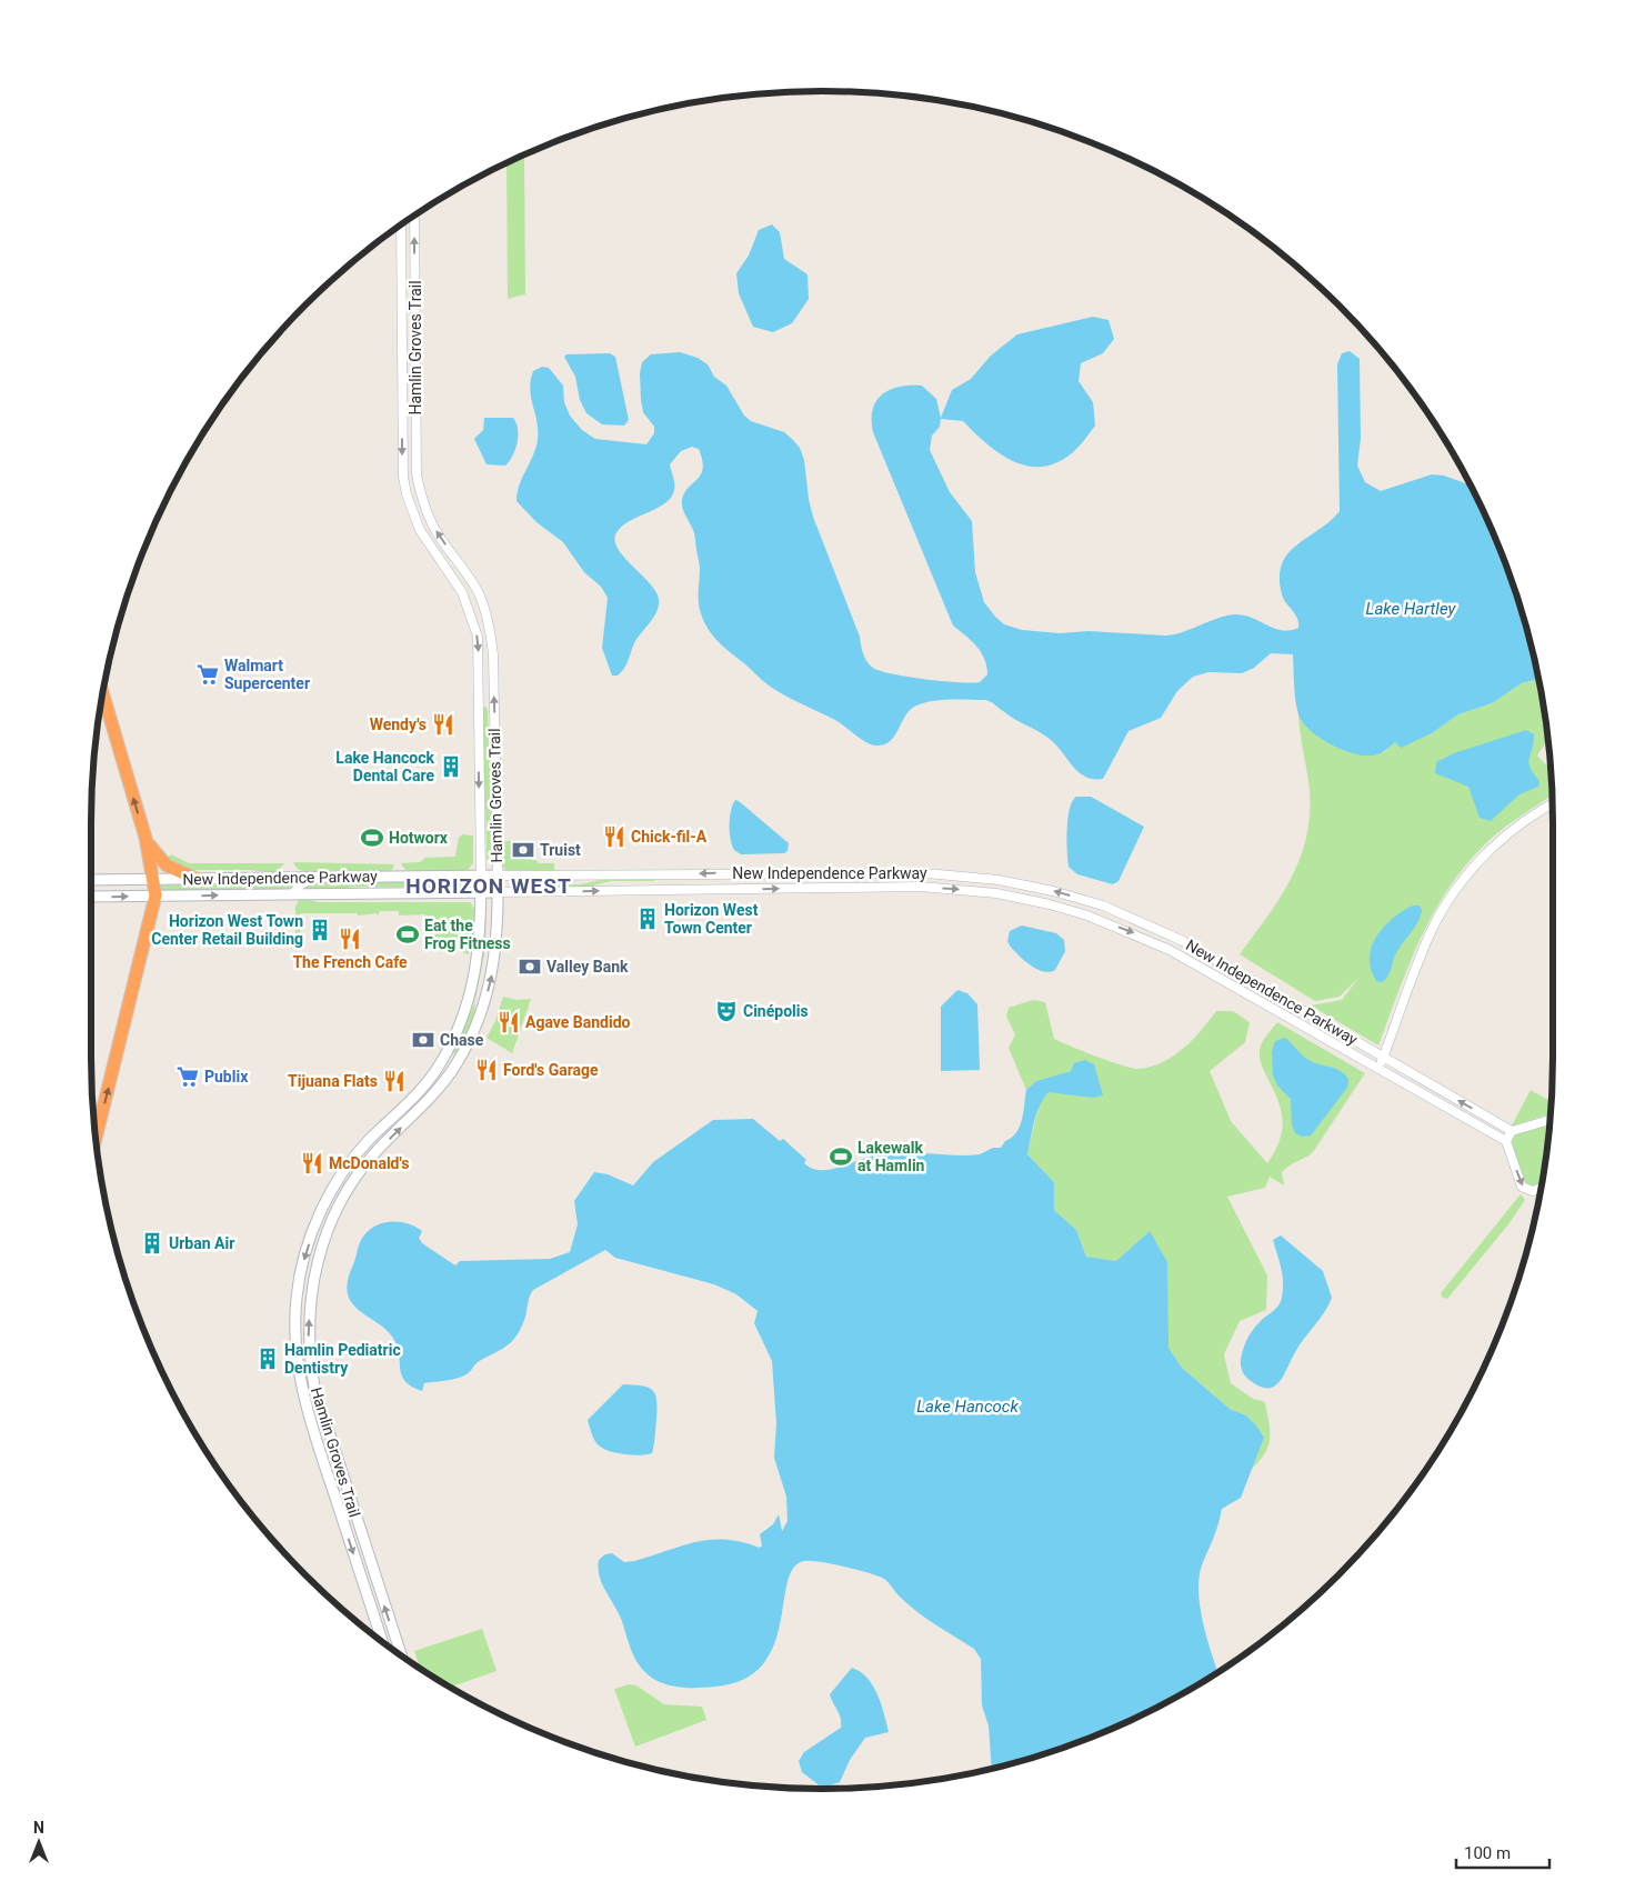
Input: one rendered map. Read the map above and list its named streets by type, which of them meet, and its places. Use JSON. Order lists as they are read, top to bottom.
{
  "streets": {
    "main road": ["Hamlin Groves Trail", "New Independence Parkway"]
  },
  "crossings": [
    ["Hamlin Groves Trail", "New Independence Parkway"]
  ],
  "districts": ["HORIZON WEST"],
  "water": ["Lake Hartley", "Lake Hancock"],
  "places": {
    "supermarket": ["Walmart Supercenter", "Publix"],
    "restaurant": [
      "Wendy's",
      "Chick-fil-A",
      "The French Cafe",
      "Agave Bandido",
      "Ford's Garage",
      "Tijuana Flats",
      "McDonald's"
    ],
    "building": [
      "Lake Hancock Dental Care",
      "Horizon West Town Center",
      "Horizon West Town Center Retail Building",
      "Urban Air",
      "Hamlin Pediatric Dentistry"
    ],
    "sports": ["Hotworx", "Eat the Frog Fitness", "Lakewalk at Hamlin"],
    "bank": ["Truist", "Valley Bank", "Chase"],
    "theatre": ["Cinépolis"]
  },
  "scale_bar": "100 m",
  "north": "top"
}
